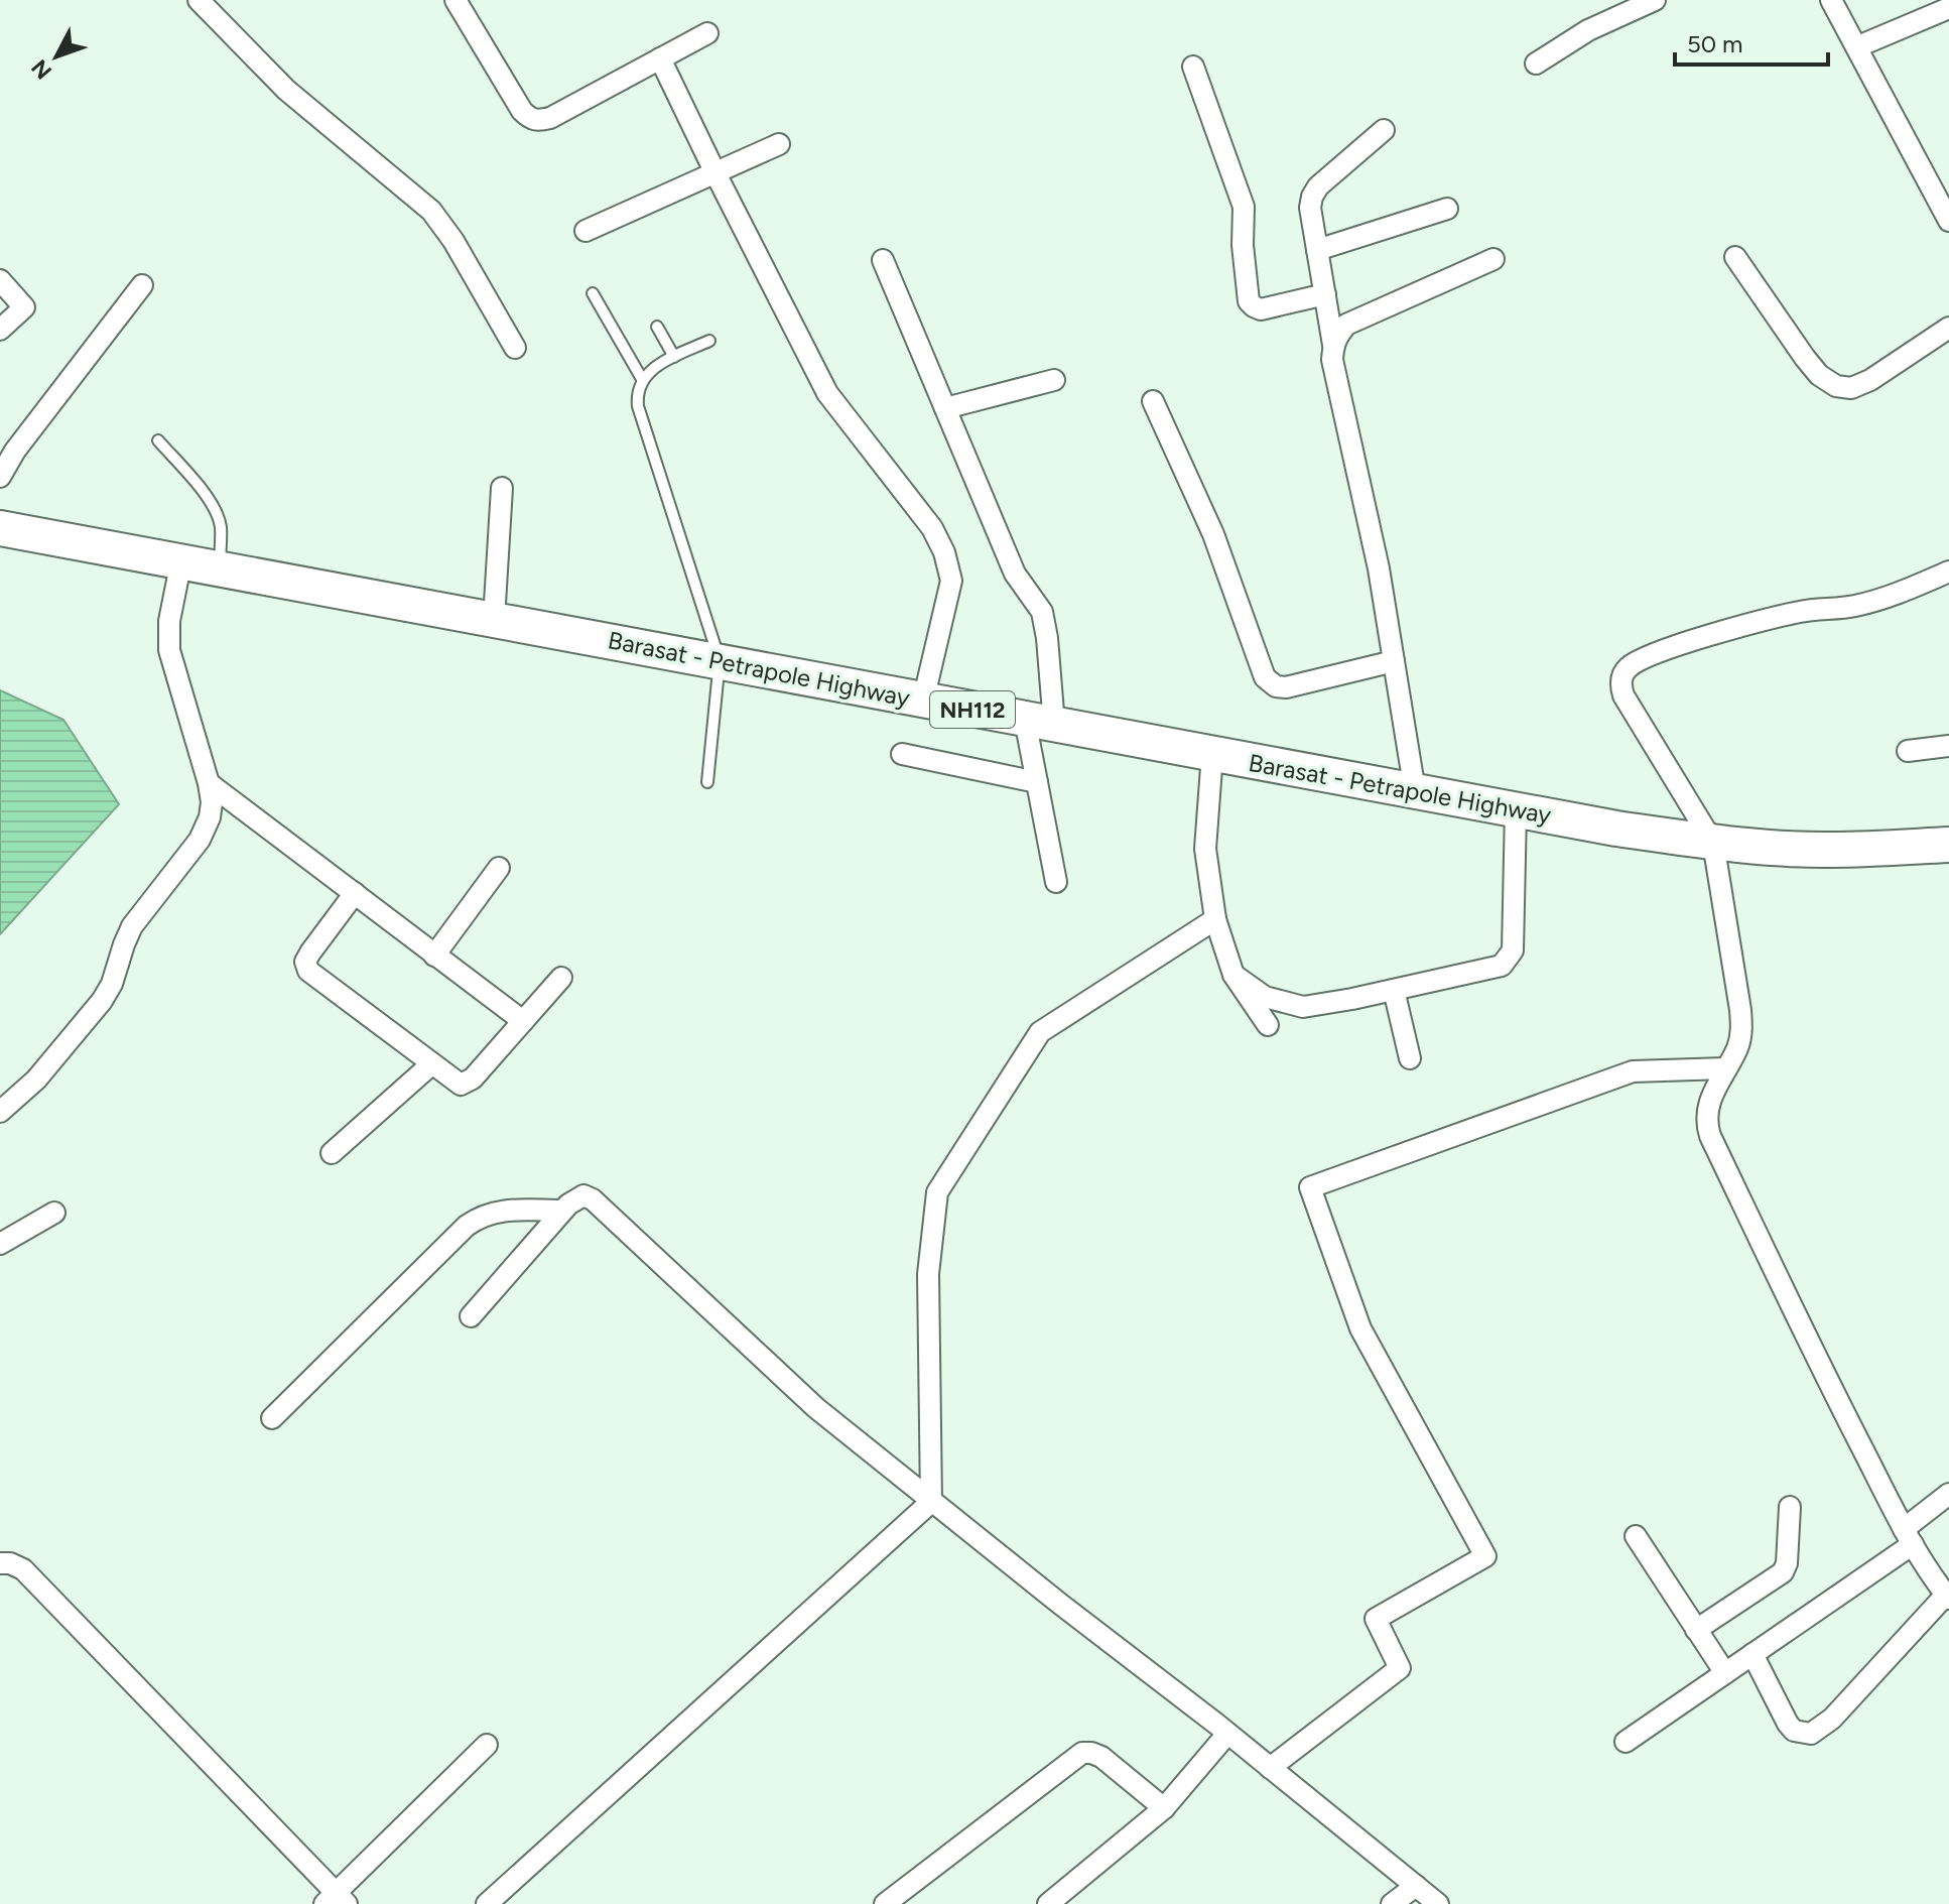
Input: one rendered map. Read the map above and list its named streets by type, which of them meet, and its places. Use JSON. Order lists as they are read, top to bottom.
{
  "streets": {
    "highway": ["Barasat - Petrapole Highway", "NH112"]
  },
  "scale_bar": "50 m",
  "north": "bottom left"
}
